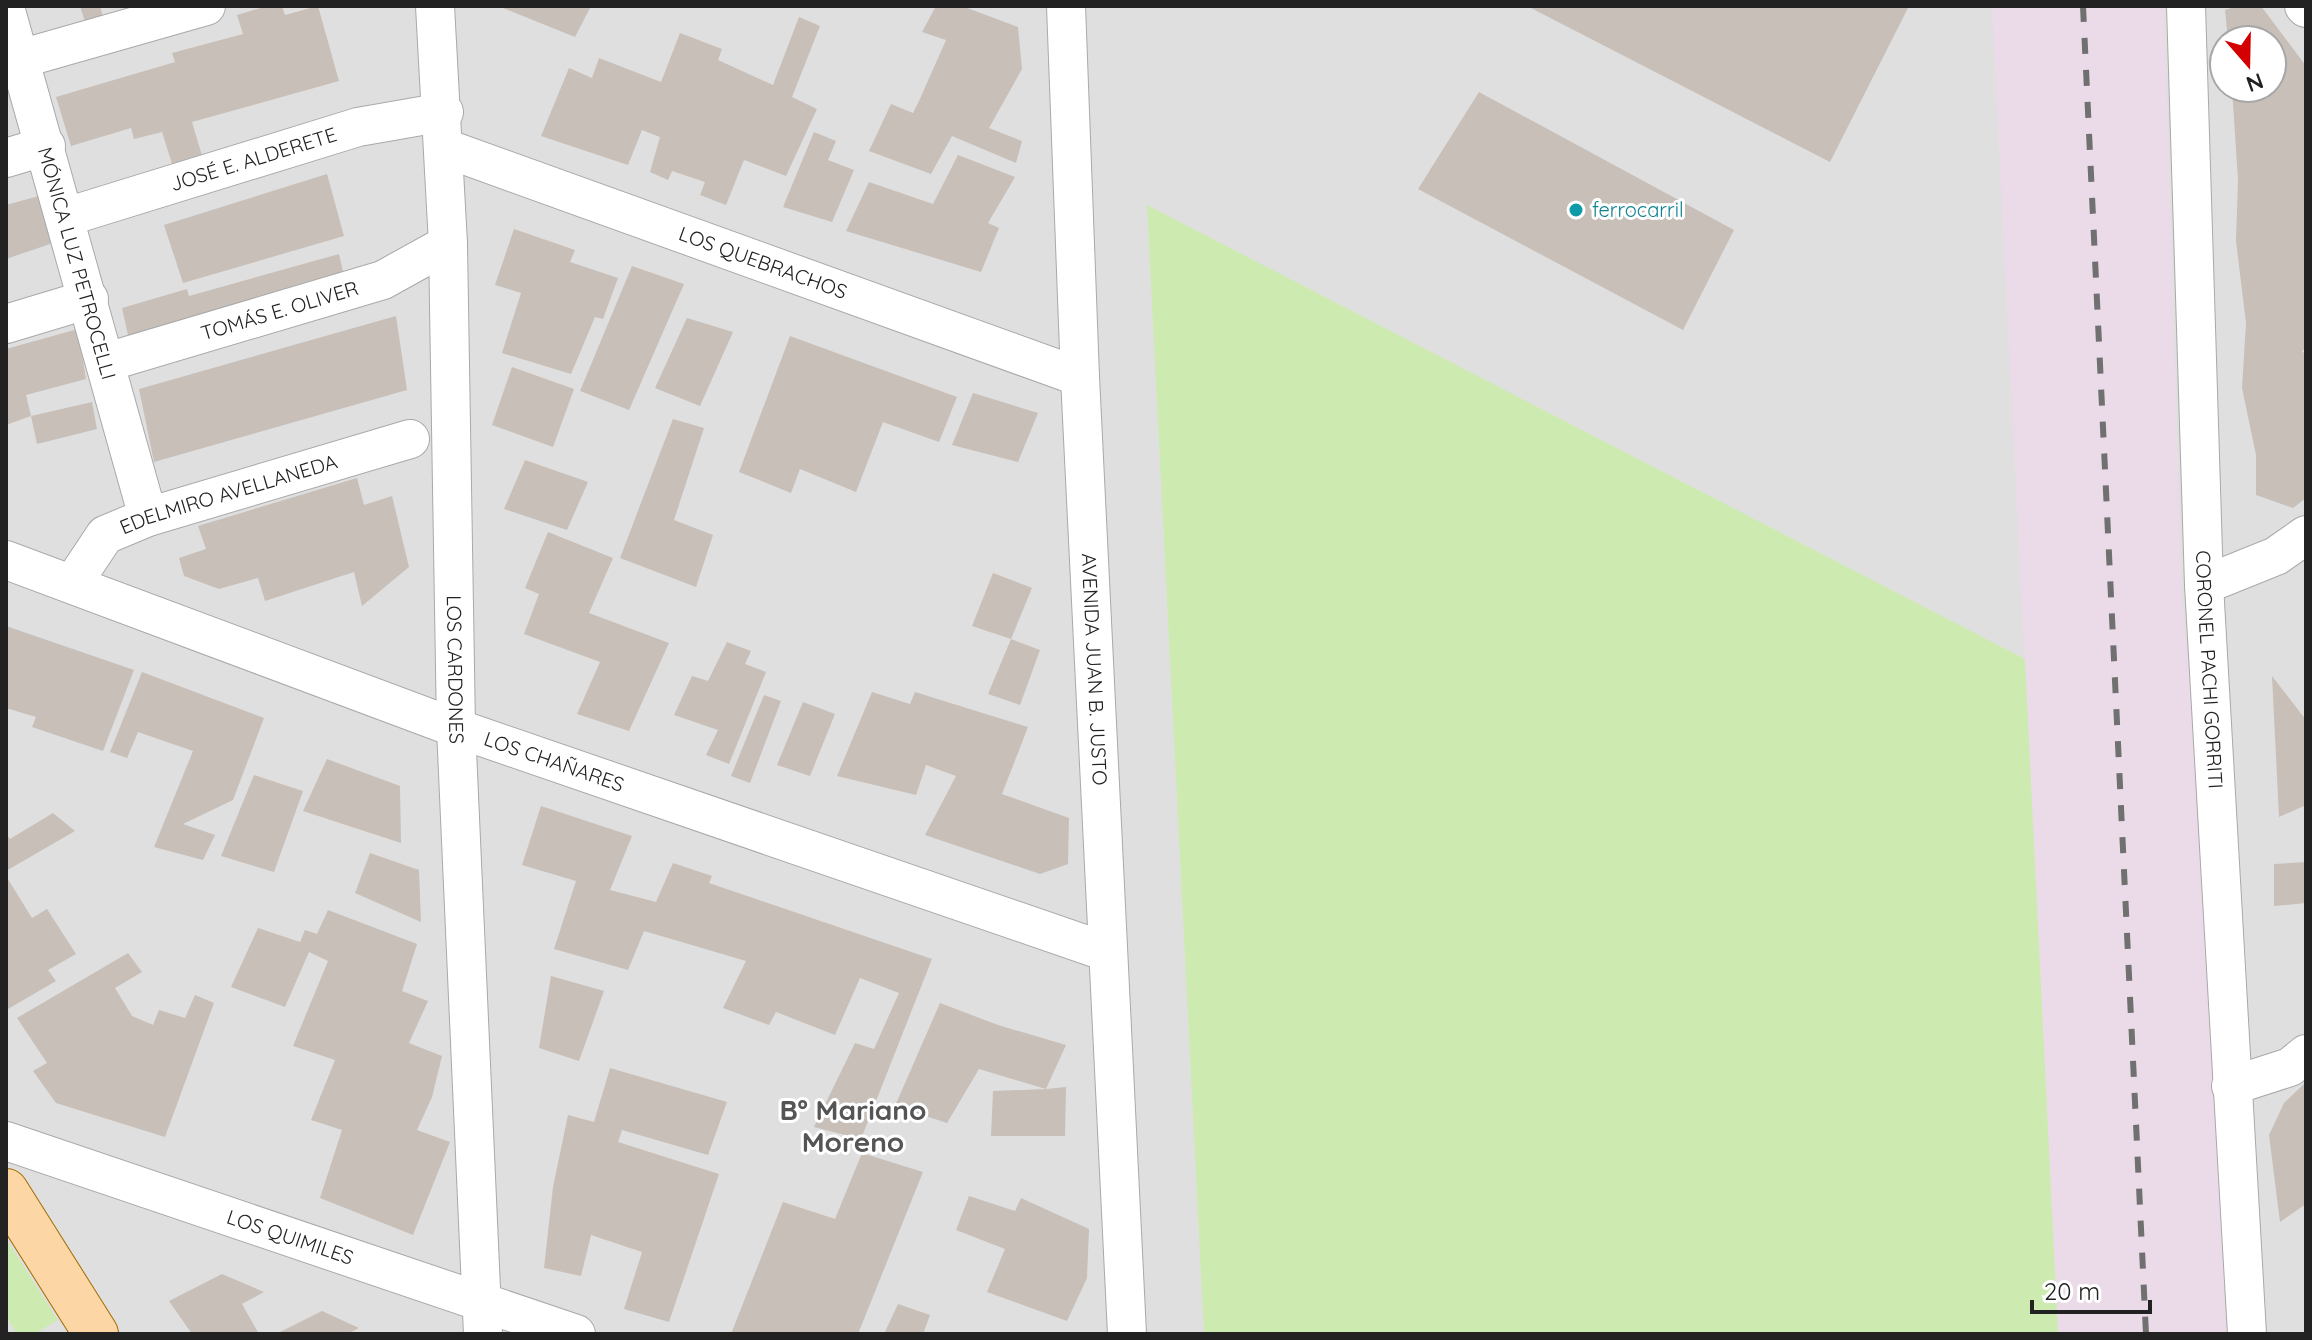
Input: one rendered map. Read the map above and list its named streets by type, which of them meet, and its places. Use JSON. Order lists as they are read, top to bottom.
{
  "streets": {
    "street": [
      "JOSÉ E. ALDERETE",
      "MÓNICA LUZ PETROCELLI",
      "LOS QUEBRACHOS",
      "TOMÁS E. OLIVER",
      "EDELMIRO AVELLANEDA",
      "LOS CARDONES",
      "AVENIDA JUAN B. JUSTO",
      "CORONEL PACHI GORRITI",
      "LOS CHAÑARES",
      "LOS QUIMILES"
    ]
  },
  "crossings": [
    ["JOSÉ E. ALDERETE", "MÓNICA LUZ PETROCELLI"],
    ["JOSÉ E. ALDERETE", "LOS QUEBRACHOS"],
    ["JOSÉ E. ALDERETE", "LOS CARDONES"],
    ["MÓNICA LUZ PETROCELLI", "TOMÁS E. OLIVER"],
    ["MÓNICA LUZ PETROCELLI", "EDELMIRO AVELLANEDA"],
    ["LOS QUEBRACHOS", "LOS CARDONES"],
    ["LOS QUEBRACHOS", "AVENIDA JUAN B. JUSTO"],
    ["TOMÁS E. OLIVER", "LOS CARDONES"],
    ["EDELMIRO AVELLANEDA", "LOS CHAÑARES"],
    ["LOS CARDONES", "LOS CHAÑARES"],
    ["LOS CARDONES", "LOS QUIMILES"],
    ["AVENIDA JUAN B. JUSTO", "LOS CHAÑARES"]
  ],
  "districts": ["Bº Mariano Moreno"],
  "places": ["ferrocarril"],
  "scale_bar": "20 m",
  "north": "bottom"
}
